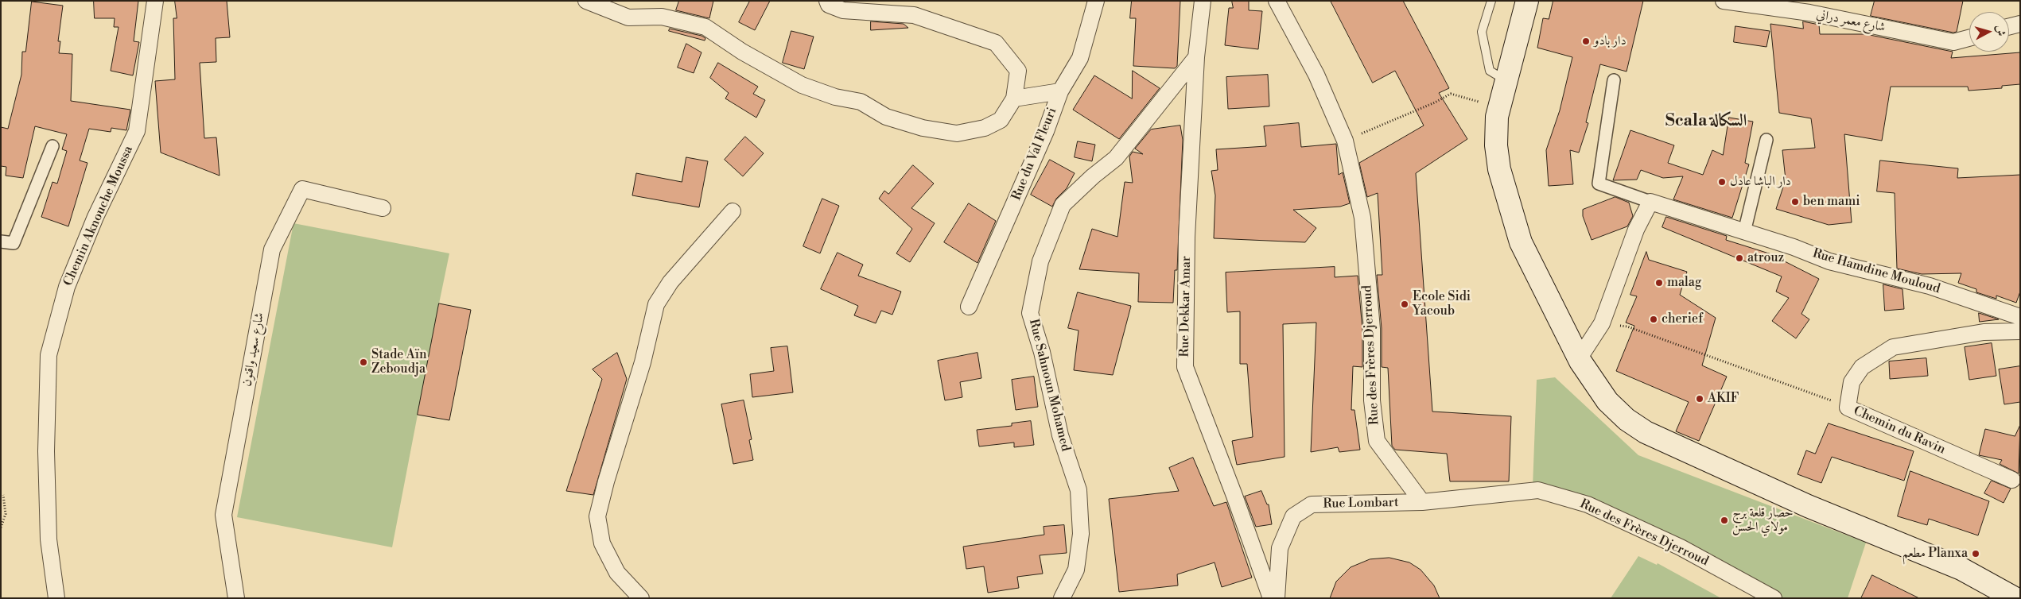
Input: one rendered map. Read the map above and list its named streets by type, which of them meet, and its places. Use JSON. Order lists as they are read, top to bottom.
{
  "streets": {
    "street": [
      "شارع معمر دراني",
      "Rue du Val Fleuri",
      "Chemin Aknouche Moussa",
      "Rue Hamdine Mouloud",
      "Rue Dekkar Amar",
      "شارع سعيد واقنون",
      "Rue des Frères Djerroud",
      "Rue Sahnoun Mohamed",
      "Chemin du Ravin",
      "Rue Lombart"
    ]
  },
  "crossings": [
    ["Rue Dekkar Amar", "Rue Sahnoun Mohamed"],
    ["Rue des Frères Djerroud", "Rue Lombart"]
  ],
  "districts": ["Scala السكالة"],
  "places": [
    "دار بادو",
    "دار الباشا عادل",
    "ben mami",
    "atrouz",
    "malag",
    "Ecole Sidi Yacoub",
    "cherief",
    "Stade Aïn Zeboudja",
    "AKIF",
    "حصار قلعة برج مولاي الحسن",
    "مطعم Planxa"
  ],
  "north": "right"
}
